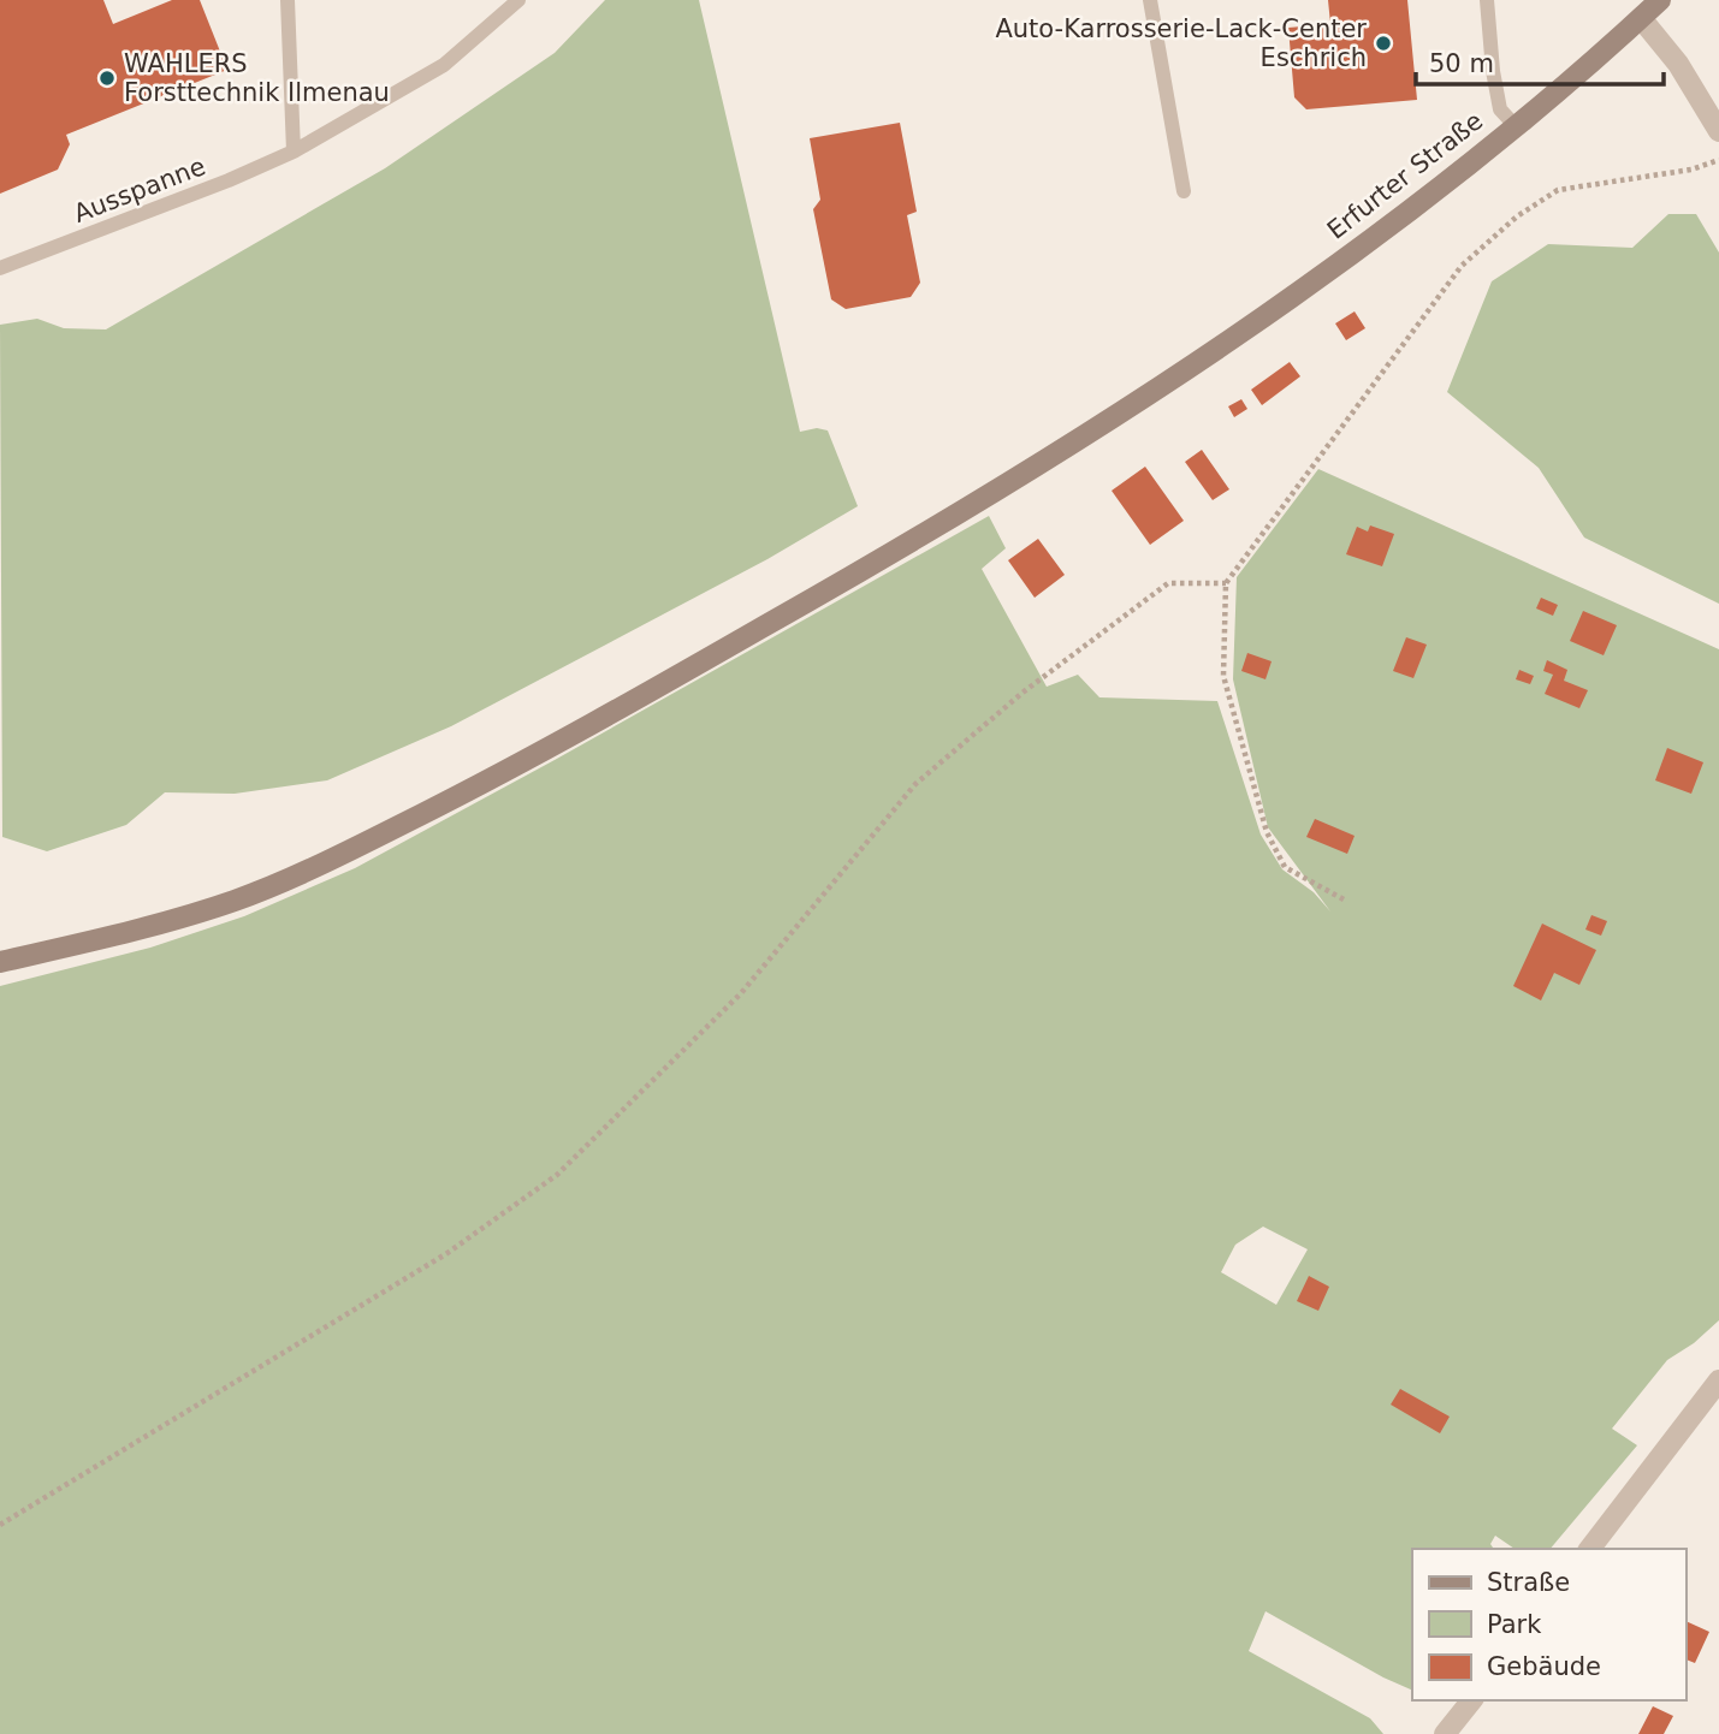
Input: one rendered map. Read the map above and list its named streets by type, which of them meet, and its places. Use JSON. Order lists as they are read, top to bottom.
{
  "streets": {
    "main road": ["Erfurter Straße"],
    "lane": ["Ausspanne"]
  },
  "places": ["Auto-Karrosserie-Lack-Center Eschrich", "WAHLERS Forsttechnik Ilmenau"],
  "legend": ["Straße", "Park", "Gebäude"],
  "scale_bar": "50 m"
}
